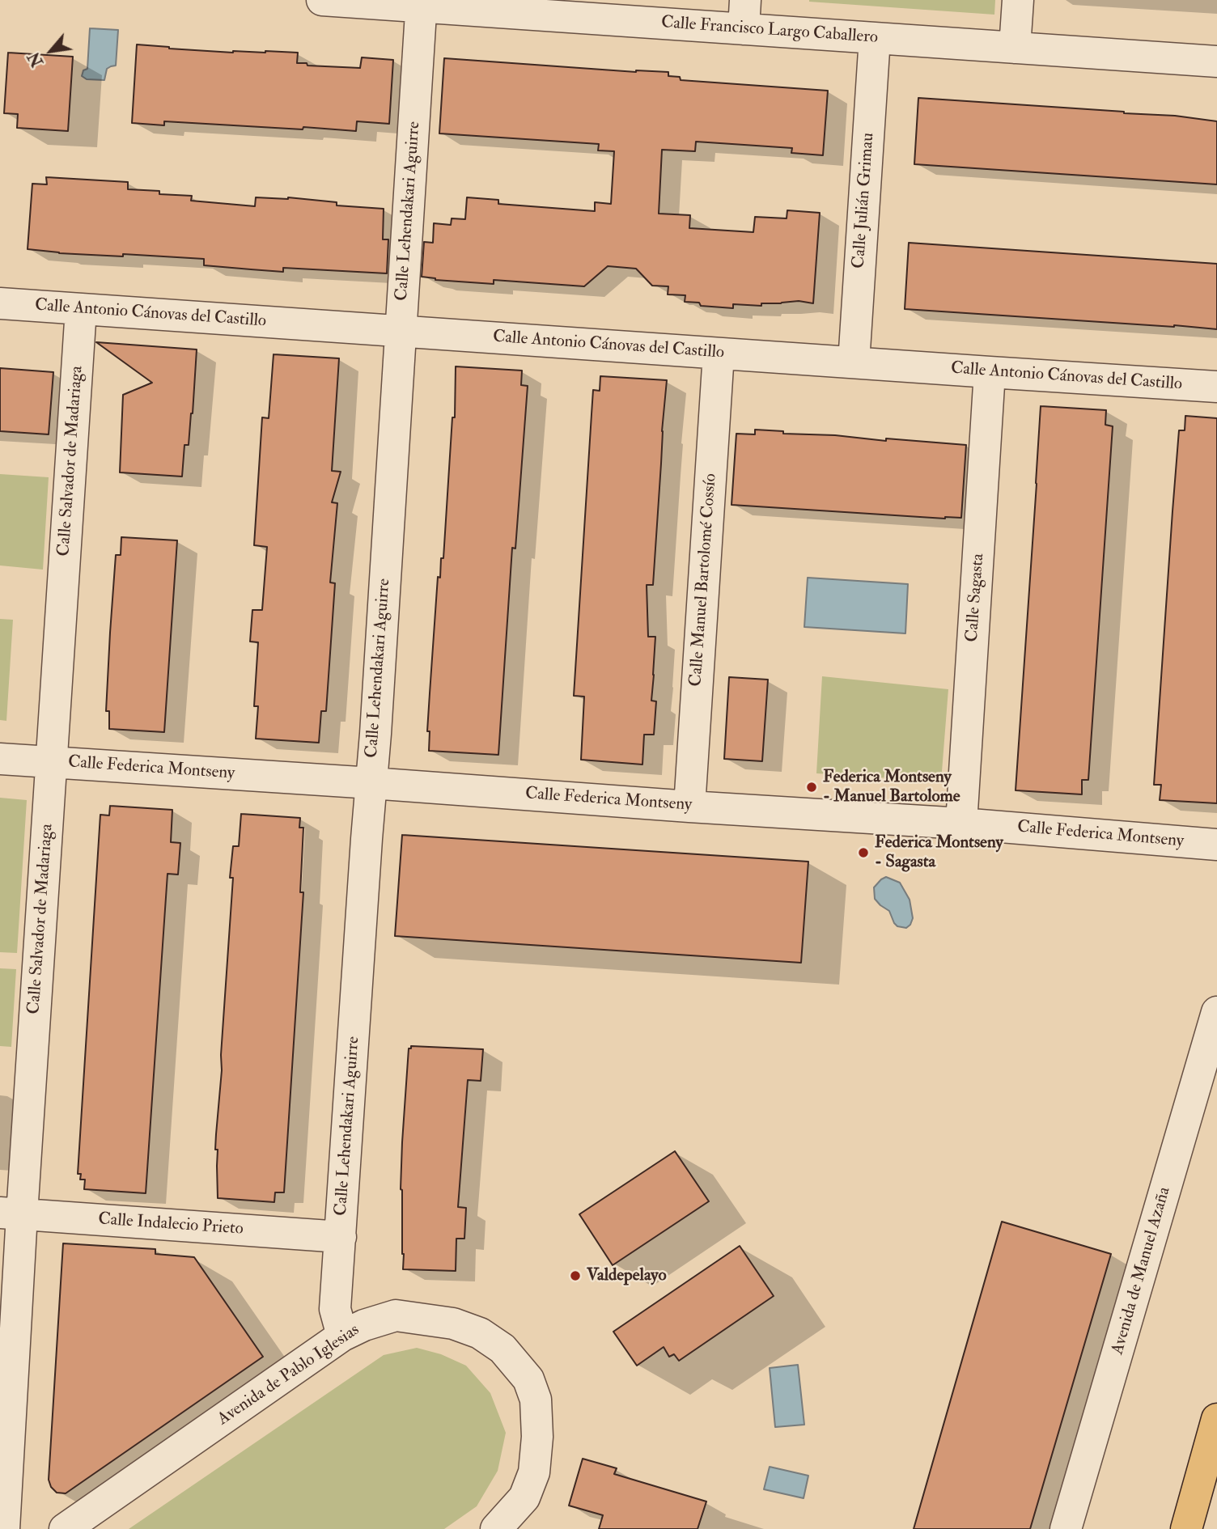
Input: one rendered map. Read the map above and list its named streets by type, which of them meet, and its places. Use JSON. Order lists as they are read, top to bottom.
{
  "streets": {
    "street": [
      "Calle Francisco Largo Caballero",
      "Calle Julián Grimau",
      "Calle Lehendakari Aguirre",
      "Calle Antonio Cánovas del Castillo",
      "Calle Salvador de Madariaga",
      "Calle Manuel Bartolomé Cossío",
      "Calle Sagasta",
      "Calle Federica Montseny",
      "Calle Indalecio Prieto",
      "Avenida de Manuel Azaña",
      "Avenida de Pablo Iglesias"
    ]
  },
  "crossings": [
    ["Calle Francisco Largo Caballero", "Calle Julián Grimau"],
    ["Calle Francisco Largo Caballero", "Calle Lehendakari Aguirre"],
    ["Calle Julián Grimau", "Calle Antonio Cánovas del Castillo"],
    ["Calle Lehendakari Aguirre", "Calle Antonio Cánovas del Castillo"],
    ["Calle Lehendakari Aguirre", "Calle Federica Montseny"],
    ["Calle Lehendakari Aguirre", "Calle Indalecio Prieto"],
    ["Calle Lehendakari Aguirre", "Avenida de Pablo Iglesias"],
    ["Calle Antonio Cánovas del Castillo", "Calle Salvador de Madariaga"],
    ["Calle Antonio Cánovas del Castillo", "Calle Manuel Bartolomé Cossío"],
    ["Calle Antonio Cánovas del Castillo", "Calle Sagasta"],
    ["Calle Salvador de Madariaga", "Calle Federica Montseny"],
    ["Calle Salvador de Madariaga", "Calle Indalecio Prieto"],
    ["Calle Manuel Bartolomé Cossío", "Calle Federica Montseny"],
    ["Calle Sagasta", "Calle Federica Montseny"]
  ],
  "places": ["Federica Montseny - Manuel Bartolome", "Federica Montseny - Sagasta", "Valdepelayo"],
  "north": "bottom left"
}
